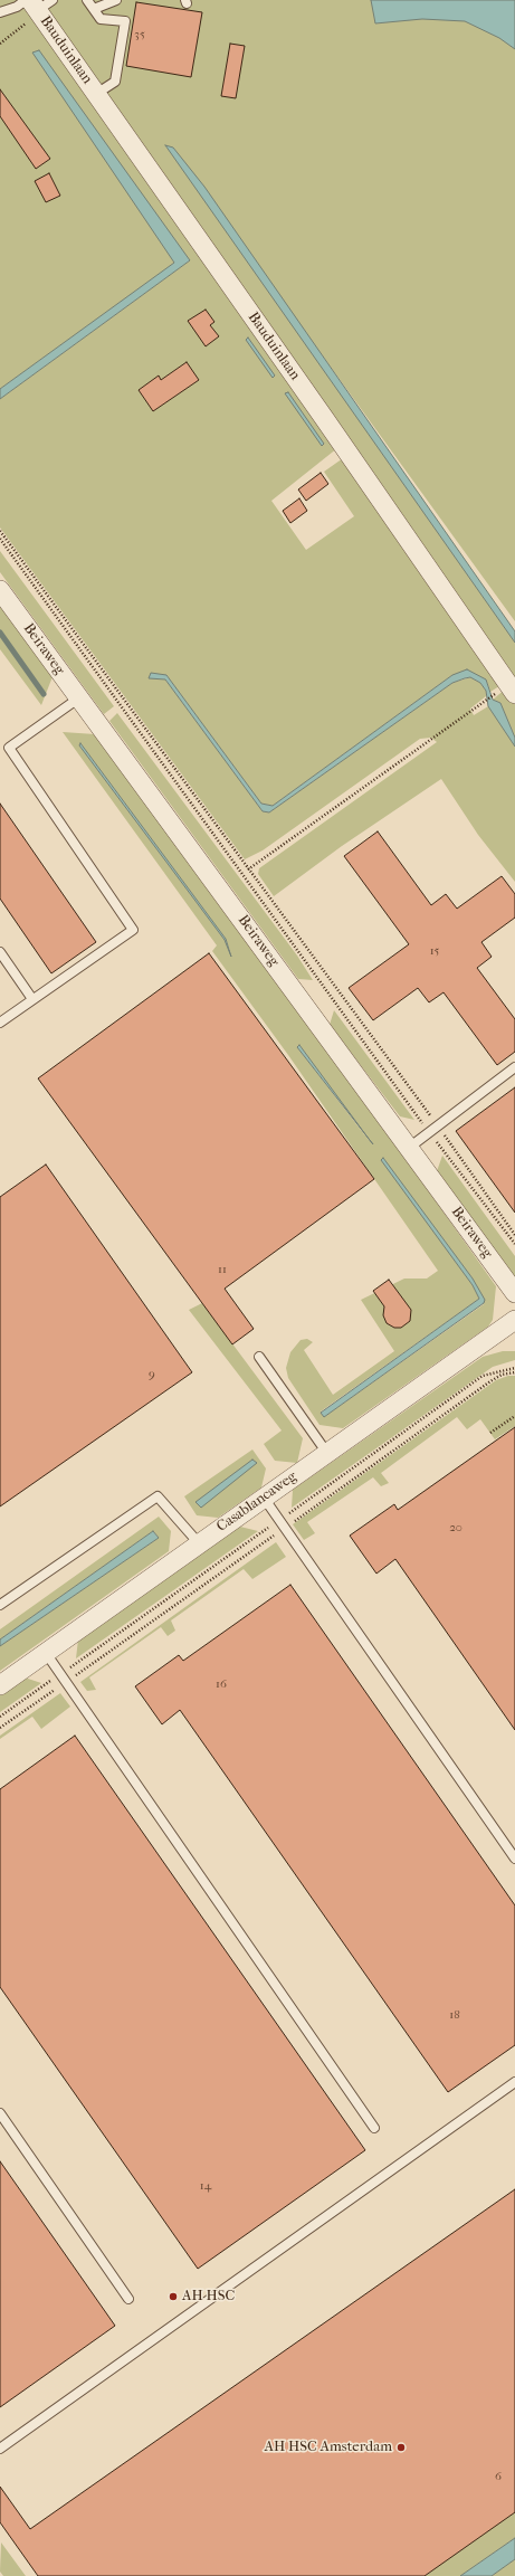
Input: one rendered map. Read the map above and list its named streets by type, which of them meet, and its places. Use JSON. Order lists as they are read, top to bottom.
{
  "streets": {
    "street": ["Bauduinlaan", "Beiraweg", "Casablancaweg"]
  },
  "places": ["AH HSC", "AH HSC Amsterdam"],
  "house_numbers": [
    "35",
    "15",
    "11",
    "9",
    "20",
    "16",
    "18",
    "14",
    "6"
  ]
}
